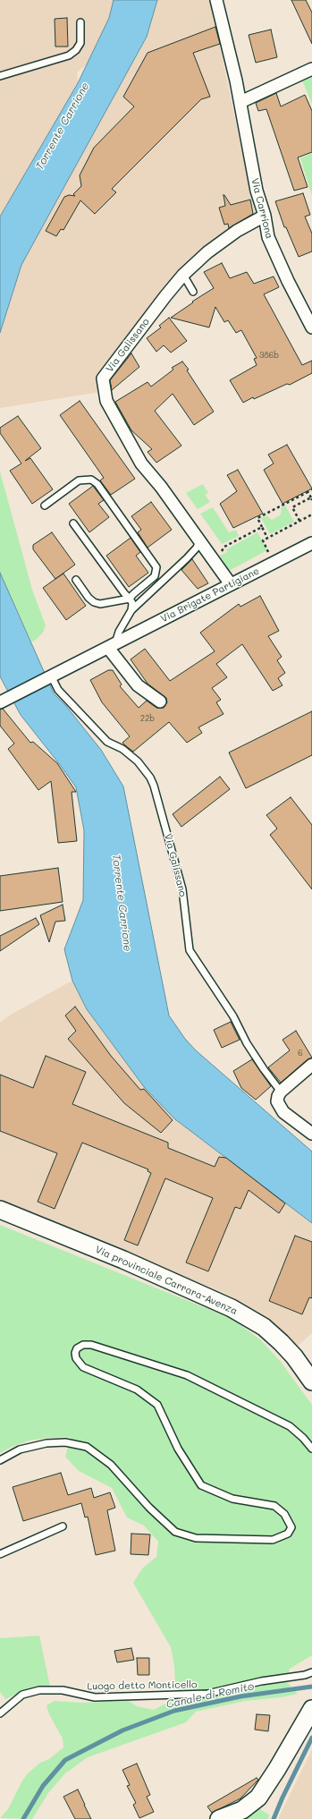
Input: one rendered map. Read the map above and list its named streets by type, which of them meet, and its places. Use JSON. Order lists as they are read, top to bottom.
{
  "streets": {
    "main road": ["Via provinciale Carrara-Avenza"],
    "street": ["Via Carriona", "Via Galissano", "Via Brigate Partigiane"],
    "lane": ["Luogo detto Monticello"]
  },
  "crossings": [
    ["Via Carriona", "Via Galissano"],
    ["Via Galissano", "Via Brigate Partigiane"]
  ],
  "water": ["Torrente Carrione", "Canale di Romito"],
  "house_numbers": ["386b", "22b", "6"]
}
